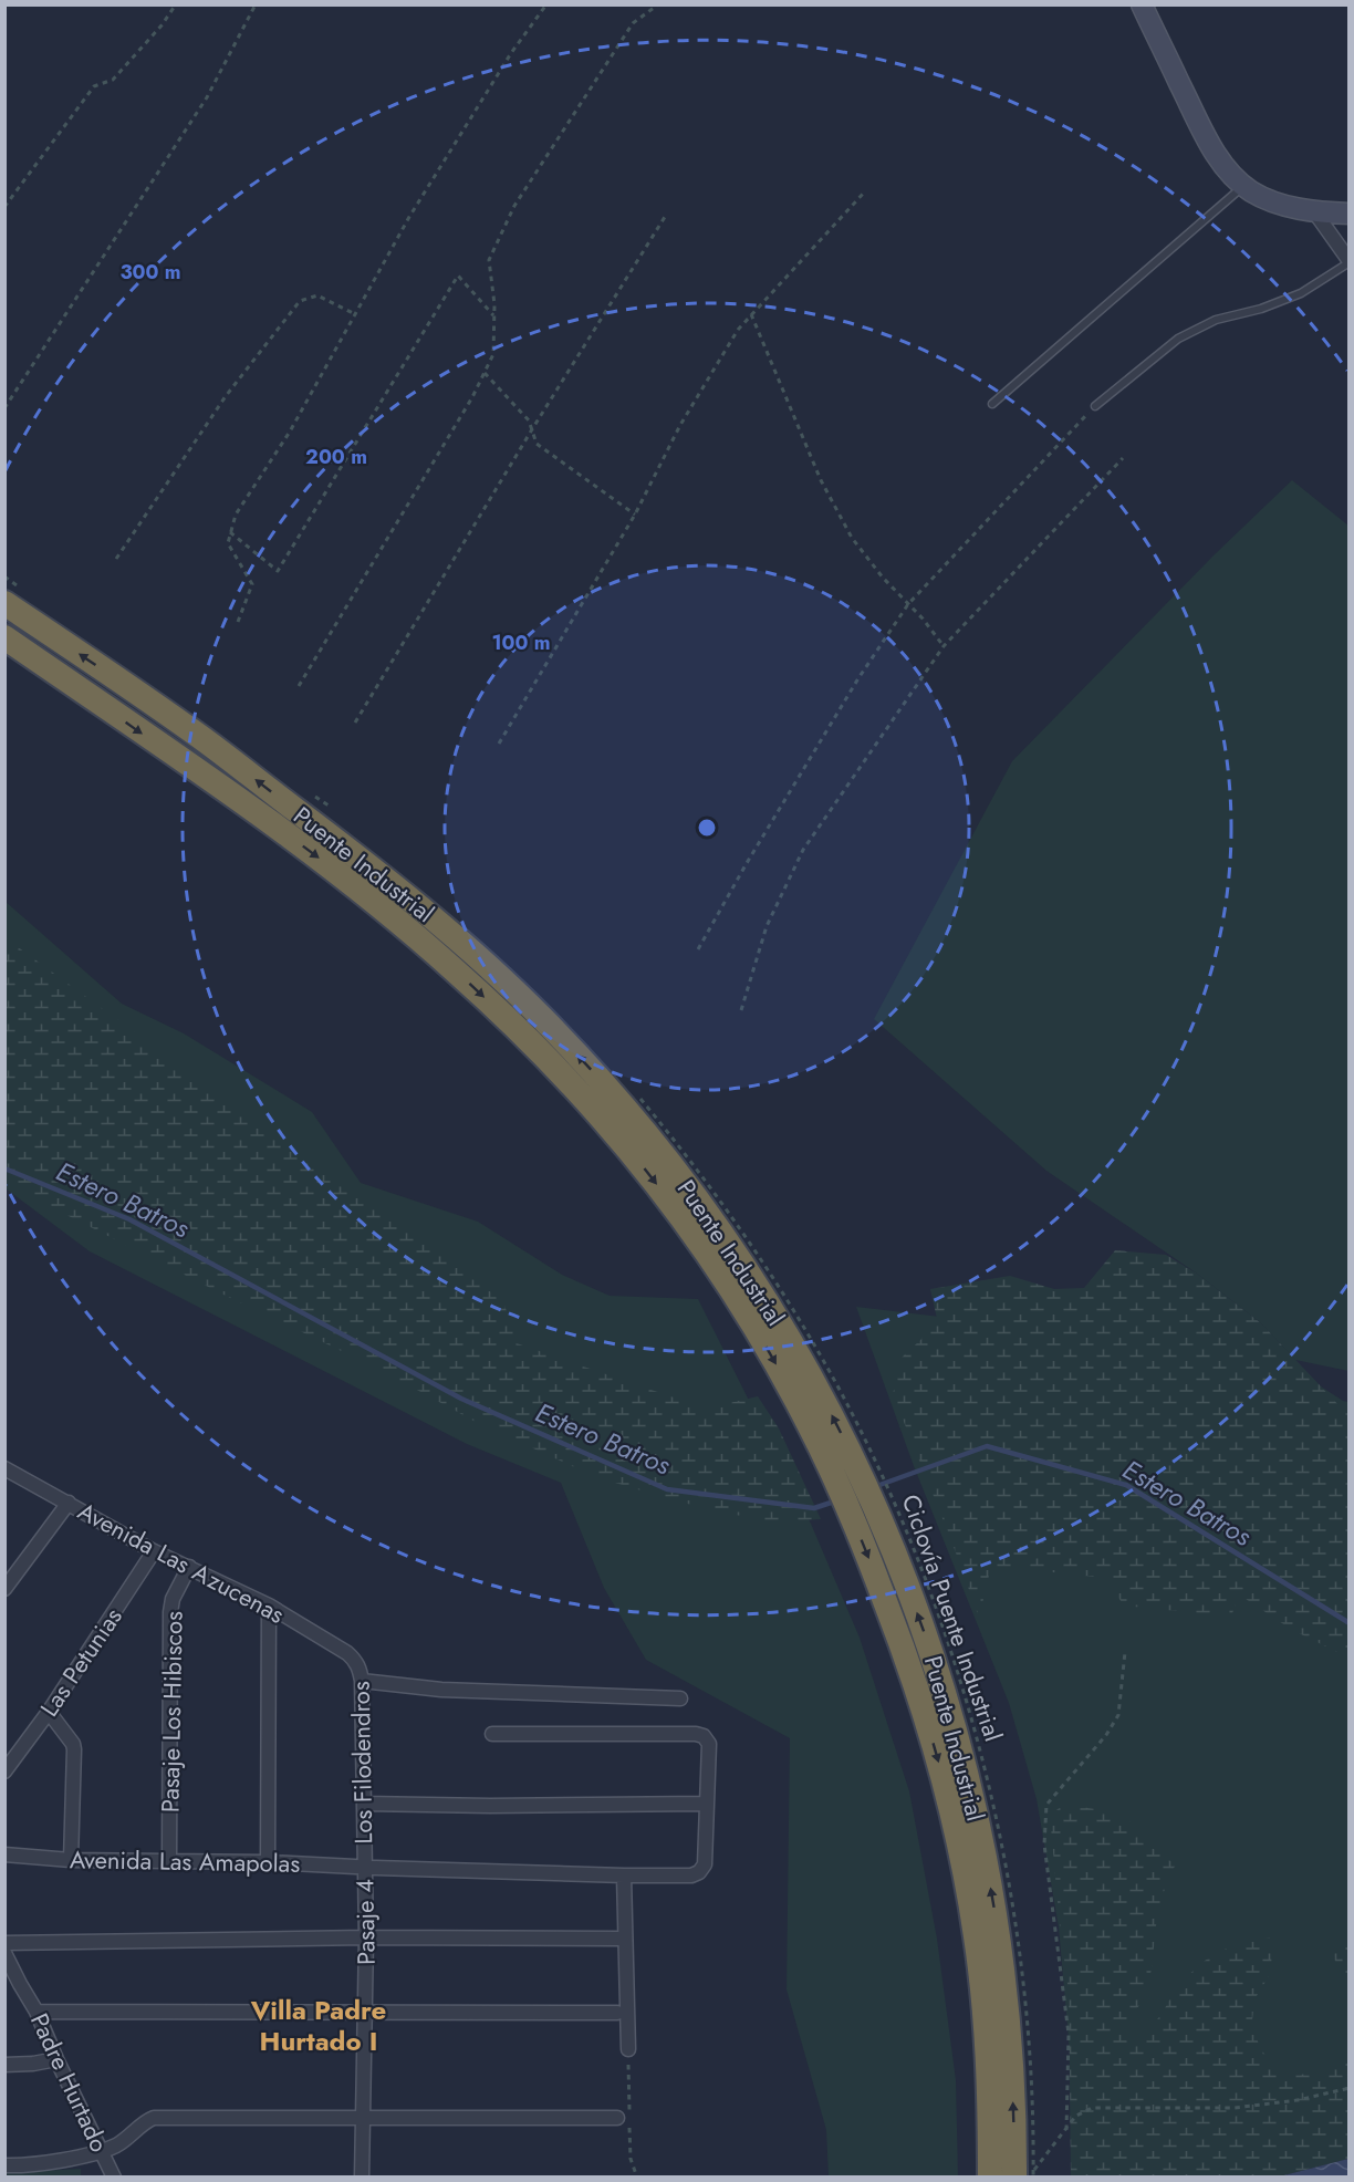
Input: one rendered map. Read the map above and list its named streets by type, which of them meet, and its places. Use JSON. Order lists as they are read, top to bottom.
{
  "streets": {
    "highway": ["Puente Industrial"],
    "street": [
      "Avenida Las Azucenas",
      "Las Petunias",
      "Pasaje Los Hibiscos",
      "Los Filodendros",
      "Avenida Las Amapolas",
      "Pasaje 4",
      "Padre Hurtado"
    ],
    "path": ["Ciclovía Puente Industrial"]
  },
  "crossings": [
    ["Puente Industrial", "Ciclovía Puente Industrial"],
    ["Avenida Las Azucenas", "Las Petunias"],
    ["Avenida Las Azucenas", "Pasaje Los Hibiscos"],
    ["Avenida Las Azucenas", "Los Filodendros"],
    ["Pasaje Los Hibiscos", "Avenida Las Amapolas"],
    ["Los Filodendros", "Avenida Las Amapolas"],
    ["Los Filodendros", "Pasaje 4"],
    ["Avenida Las Amapolas", "Pasaje 4"]
  ],
  "districts": ["Villa Padre Hurtado I"],
  "water": ["Estero Batros"],
  "rings": ["300 m", "200 m", "100 m"]
}
